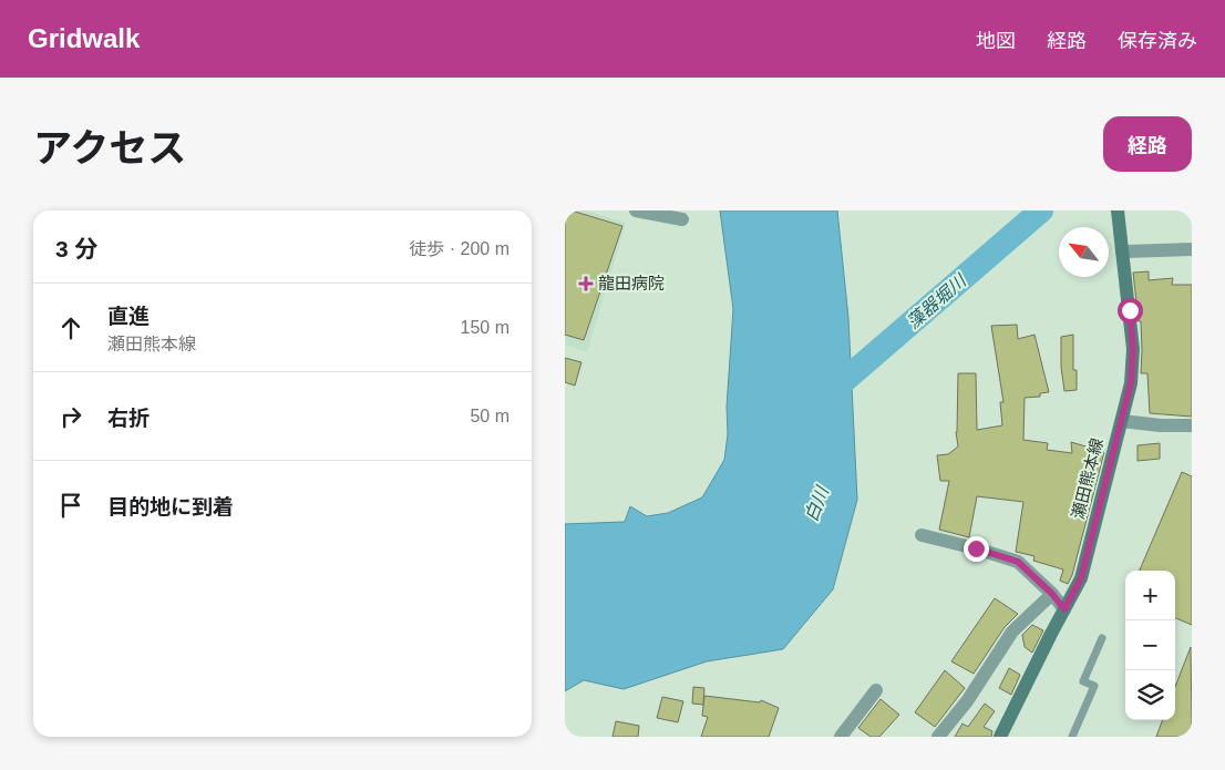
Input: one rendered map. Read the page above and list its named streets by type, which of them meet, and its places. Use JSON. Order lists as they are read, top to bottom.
{
  "streets": {
    "main road": ["瀬田熊本線"]
  },
  "water": ["藻器堀川", "白川"],
  "places": {
    "health": ["龍田病院"]
  },
  "north": "top left",
  "page": {
    "header": "Gridwalk",
    "nav": ["地図", "経路", "保存済み"],
    "title": "アクセス",
    "buttons": "経路",
    "heading": ["3 分", "徒歩 · 200 m"],
    "list": [
      ["直進", "瀬田熊本線", "150 m"],
      ["右折", "50 m"],
      "目的地に到着"
    ],
    "map_buttons": ["+", "−"]
  }
}
